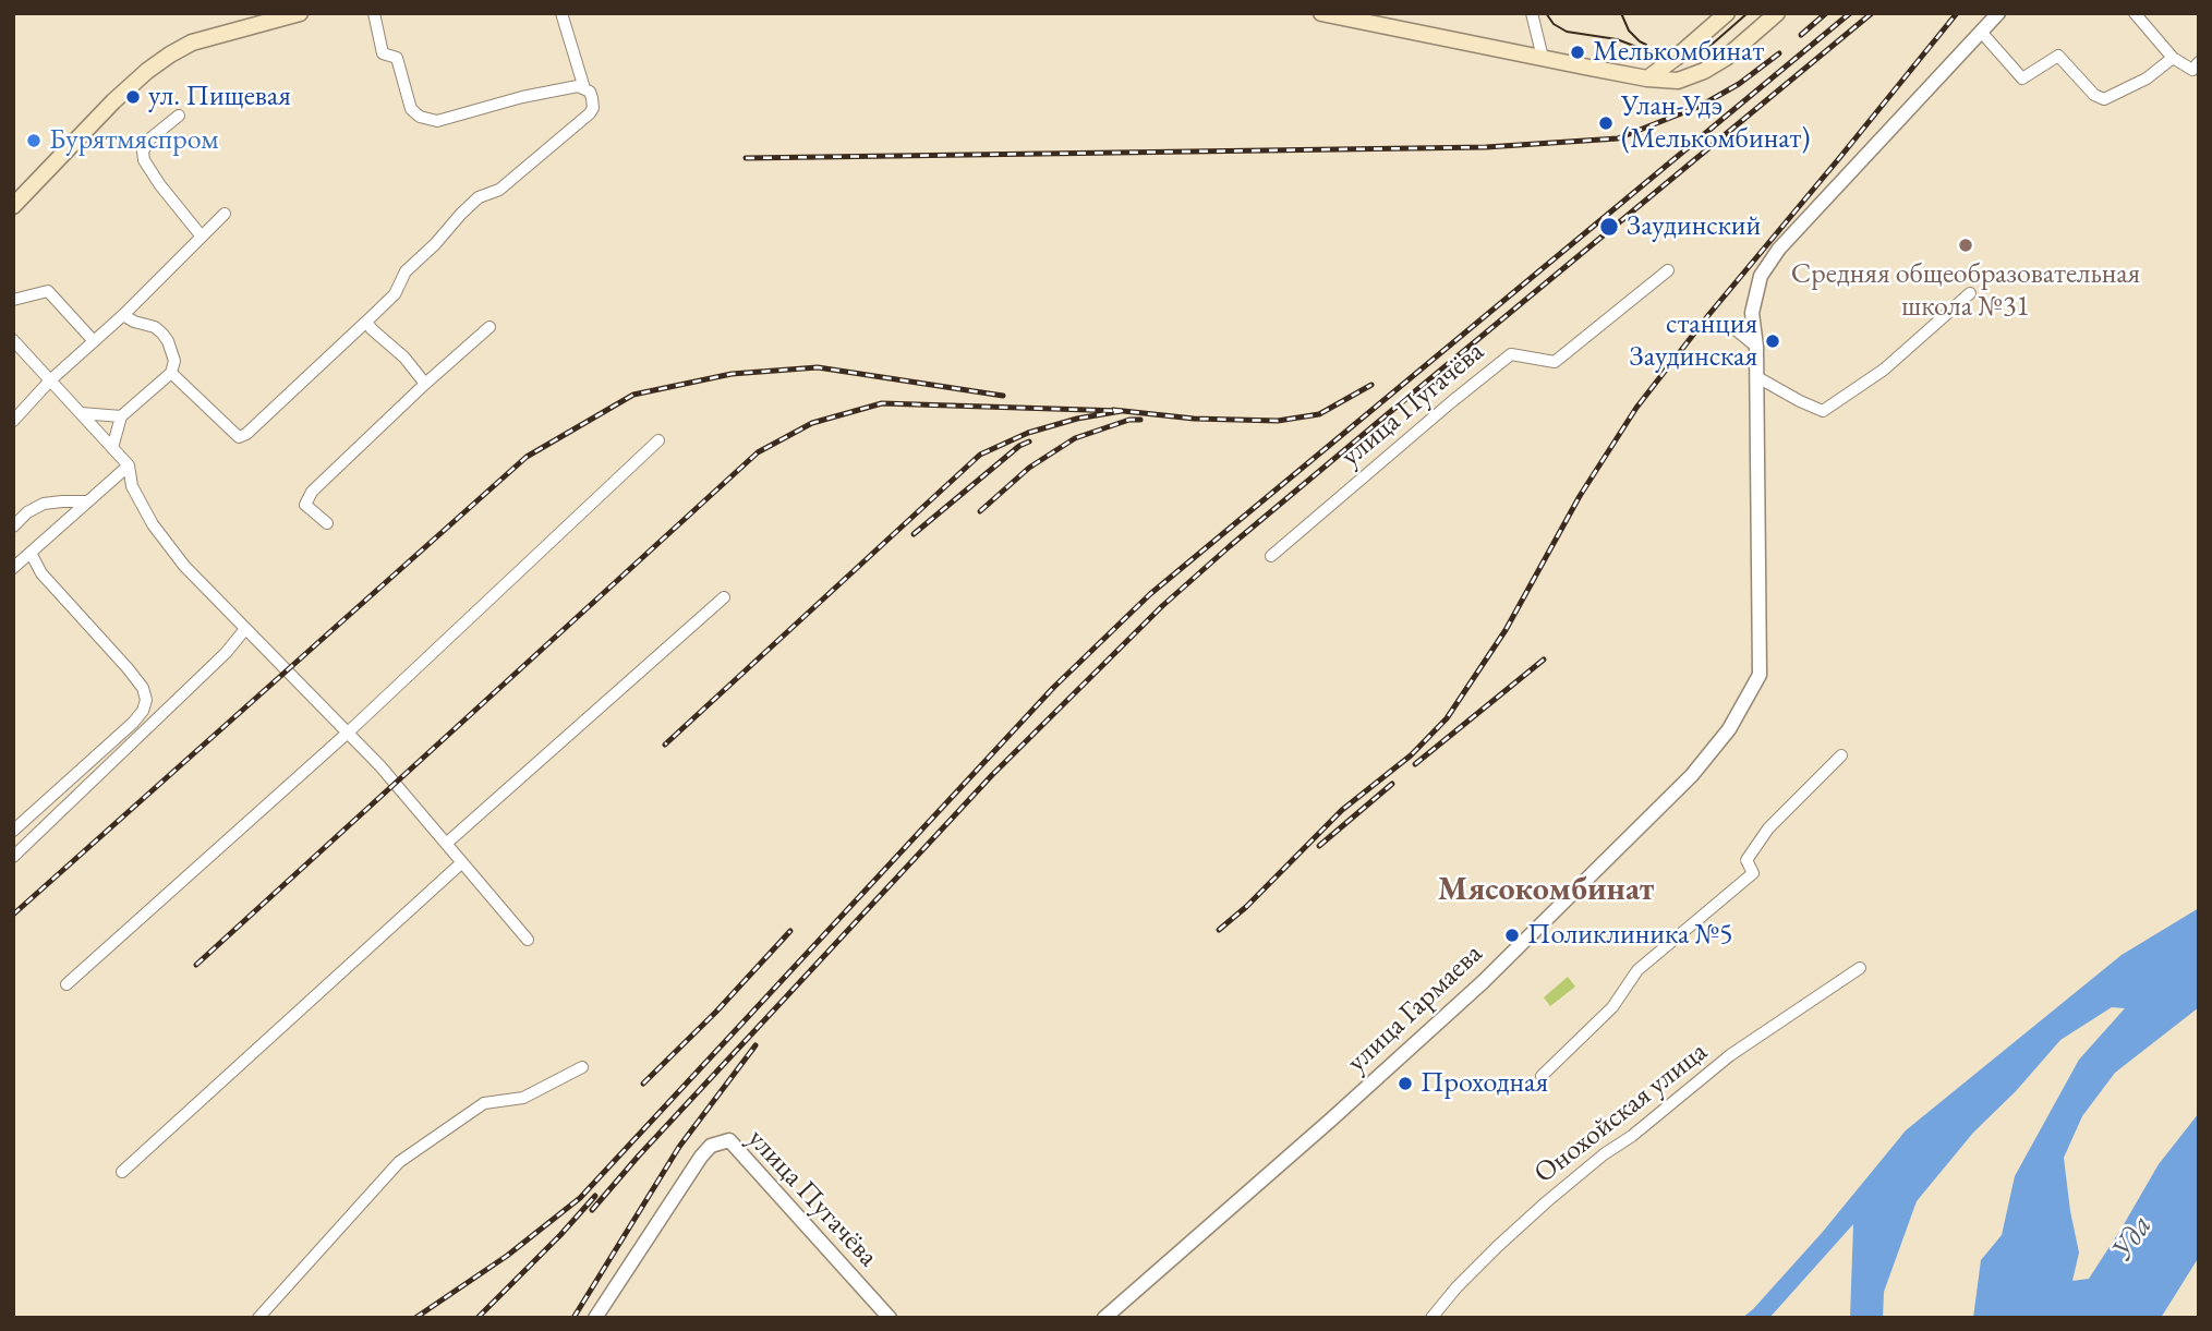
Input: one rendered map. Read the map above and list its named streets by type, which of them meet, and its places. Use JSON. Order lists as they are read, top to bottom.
{
  "streets": {
    "street": ["улица Пугачёва", "улица Гармаева", "Онохойская улица"]
  },
  "districts": ["Мясокомбинат"],
  "water": ["Уда"],
  "places": [
    "Мелькомбинат",
    "ул. Пищевая",
    "Улан-Удэ (Мелькомбинат)",
    "Бурятмяспром",
    "Заудинский",
    "Средняя общеобразовательная школа №31",
    "станция Заудинская",
    "Поликлиника №5",
    "Проходная"
  ]
}
